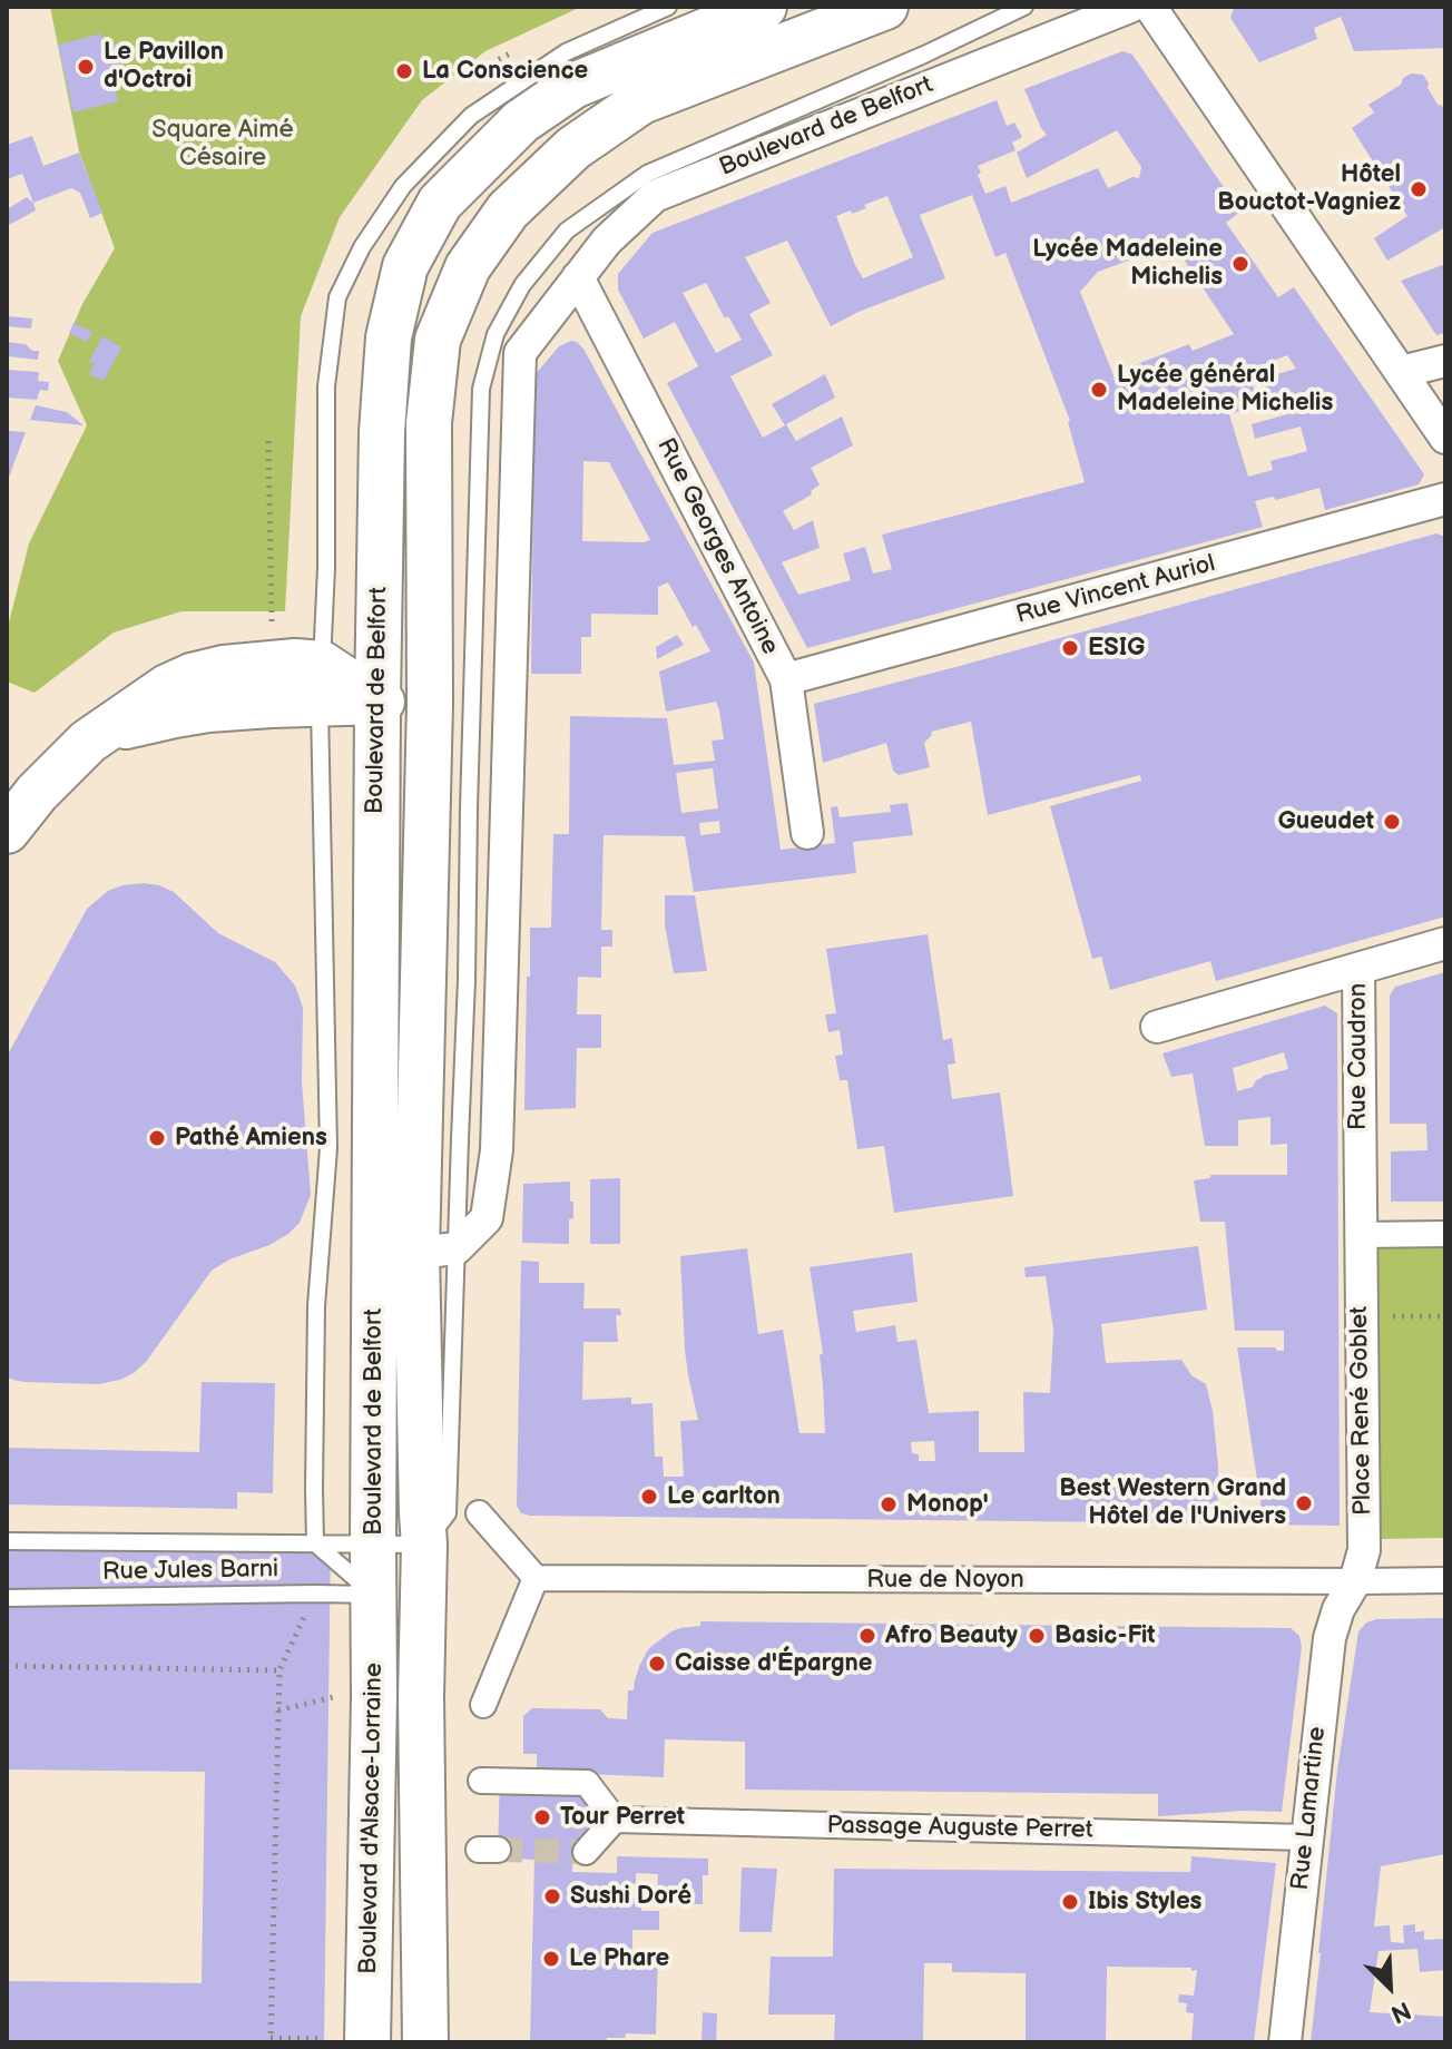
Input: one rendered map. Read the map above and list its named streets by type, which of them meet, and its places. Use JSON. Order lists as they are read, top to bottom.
{
  "streets": {
    "main road": ["Boulevard de Belfort", "Boulevard d'Alsace-Lorraine"],
    "street": [
      "Rue Georges Antoine",
      "Rue Vincent Auriol",
      "Rue Caudron",
      "Place René Goblet",
      "Rue de Noyon",
      "Rue Lamartine",
      "Passage Auguste Perret"
    ],
    "lane": ["Rue Jules Barni"]
  },
  "crossings": [
    ["Boulevard de Belfort", "Rue Georges Antoine"],
    ["Boulevard de Belfort", "Rue Jules Barni"],
    ["Boulevard de Belfort", "Boulevard d'Alsace-Lorraine"],
    ["Rue Georges Antoine", "Rue Vincent Auriol"],
    ["Rue Caudron", "Place René Goblet"],
    ["Place René Goblet", "Rue de Noyon"],
    ["Place René Goblet", "Rue Lamartine"],
    ["Rue Jules Barni", "Boulevard d'Alsace-Lorraine"],
    ["Rue de Noyon", "Rue Lamartine"],
    ["Rue Lamartine", "Passage Auguste Perret"]
  ],
  "parks": ["Square Aimé Césaire"],
  "places": [
    "Le Pavillon d'Octroi",
    "La Conscience",
    "Hôtel Bouctot-Vagniez",
    "Lycée Madeleine Michelis",
    "Lycée général Madeleine Michelis",
    "ESIG",
    "Gueudet",
    "Pathé Amiens",
    "Le carlton",
    "Best Western Grand Hôtel de l'Univers",
    "Monop'",
    "Afro Beauty",
    "Basic-Fit",
    "Caisse d'Épargne",
    "Tour Perret",
    "Sushi Doré",
    "Ibis Styles",
    "Le Phare"
  ],
  "north": "bottom right"
}
